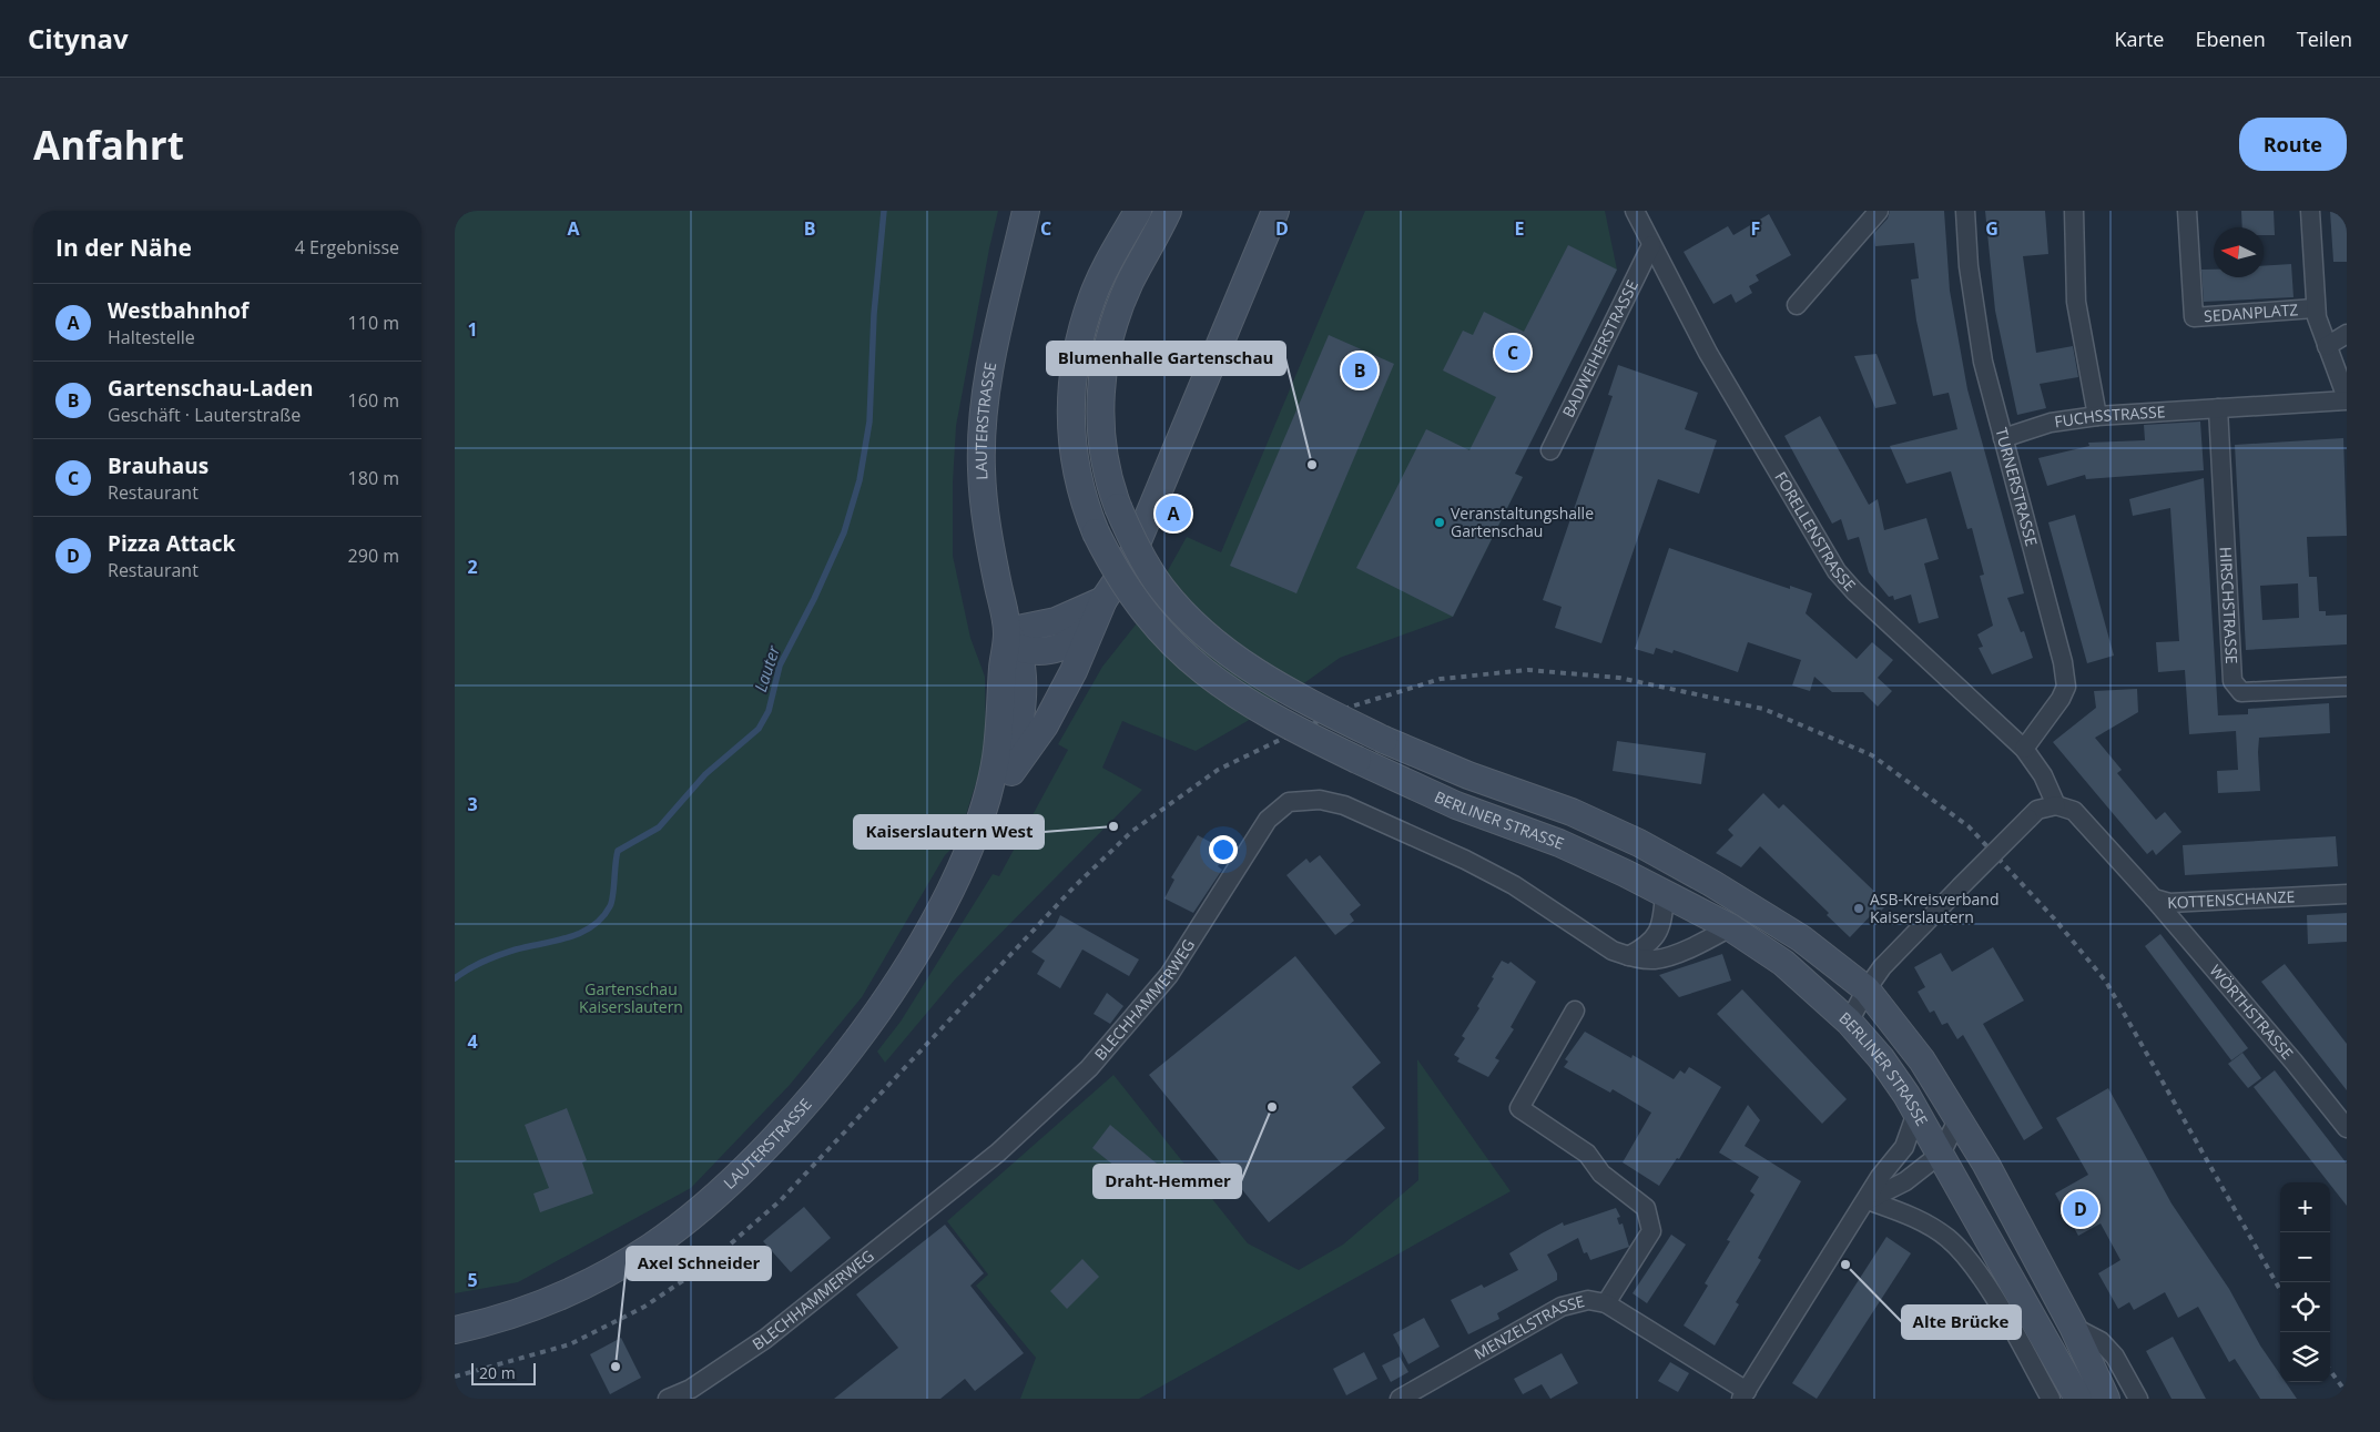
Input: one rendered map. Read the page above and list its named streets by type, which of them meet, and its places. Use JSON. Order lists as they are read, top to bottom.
{
  "streets": {
    "main road": ["LAUTERSTRASSE", "BERLINER STRASSE"],
    "street": [
      "SEDANPLATZ",
      "BADWEIHERSTRASSE",
      "FUCHSSTRASSE",
      "TURNERSTRASSE",
      "FORELLENSTRASSE",
      "HIRSCHSTRASSE",
      "KOTTENSCHANZE",
      "BLECHHAMMERWEG",
      "WÖRTHSTRASSE",
      "MENZELSTRASSE"
    ]
  },
  "crossings": [
    ["BADWEIHERSTRASSE", "FORELLENSTRASSE"],
    ["FUCHSSTRASSE", "TURNERSTRASSE"],
    ["FUCHSSTRASSE", "HIRSCHSTRASSE"],
    ["TURNERSTRASSE", "FORELLENSTRASSE"],
    ["FORELLENSTRASSE", "KOTTENSCHANZE"],
    ["BERLINER STRASSE", "BLECHHAMMERWEG"],
    ["KOTTENSCHANZE", "WÖRTHSTRASSE"]
  ],
  "water": ["Lauter"],
  "parks": ["Gartenschau Kaiserslautern"],
  "places": [
    "Blumenhalle Gartenschau",
    "Veranstaltungshalle Gartenschau",
    "Kaiserslautern West",
    "ASB-Kreisverband Kaiserslautern",
    "Draht-Hemmer",
    "Alte Brücke",
    "Axel Schneider"
  ],
  "scale_bar": "20 m",
  "north": "left",
  "page": {
    "header": "Citynav",
    "nav": ["Karte", "Ebenen", "Teilen"],
    "buttons": "Route",
    "title": "Anfahrt",
    "heading": ["In der Nähe", "4 Ergebnisse"],
    "list": [
      {
        "mark": "A",
        "name": "Westbahnhof",
        "note": "Haltestelle",
        "value": "110 m"
      },
      {
        "mark": "B",
        "name": "Gartenschau-Laden",
        "note": "Geschäft · Lauterstraße",
        "value": "160 m"
      },
      {
        "mark": "C",
        "name": "Brauhaus",
        "note": "Restaurant",
        "value": "180 m"
      },
      {
        "mark": "D",
        "name": "Pizza Attack",
        "note": "Restaurant",
        "value": "290 m"
      }
    ],
    "pins": [
      "C",
      "B",
      "A",
      "D"
    ],
    "map_buttons": ["+", "−"],
    "scale": "20 m"
  },
  "grid": {
    "columns": [
      "A",
      "B",
      "C",
      "D",
      "E",
      "F",
      "G"
    ],
    "rows": [
      "1",
      "2",
      "3",
      "4",
      "5"
    ]
  }
}
